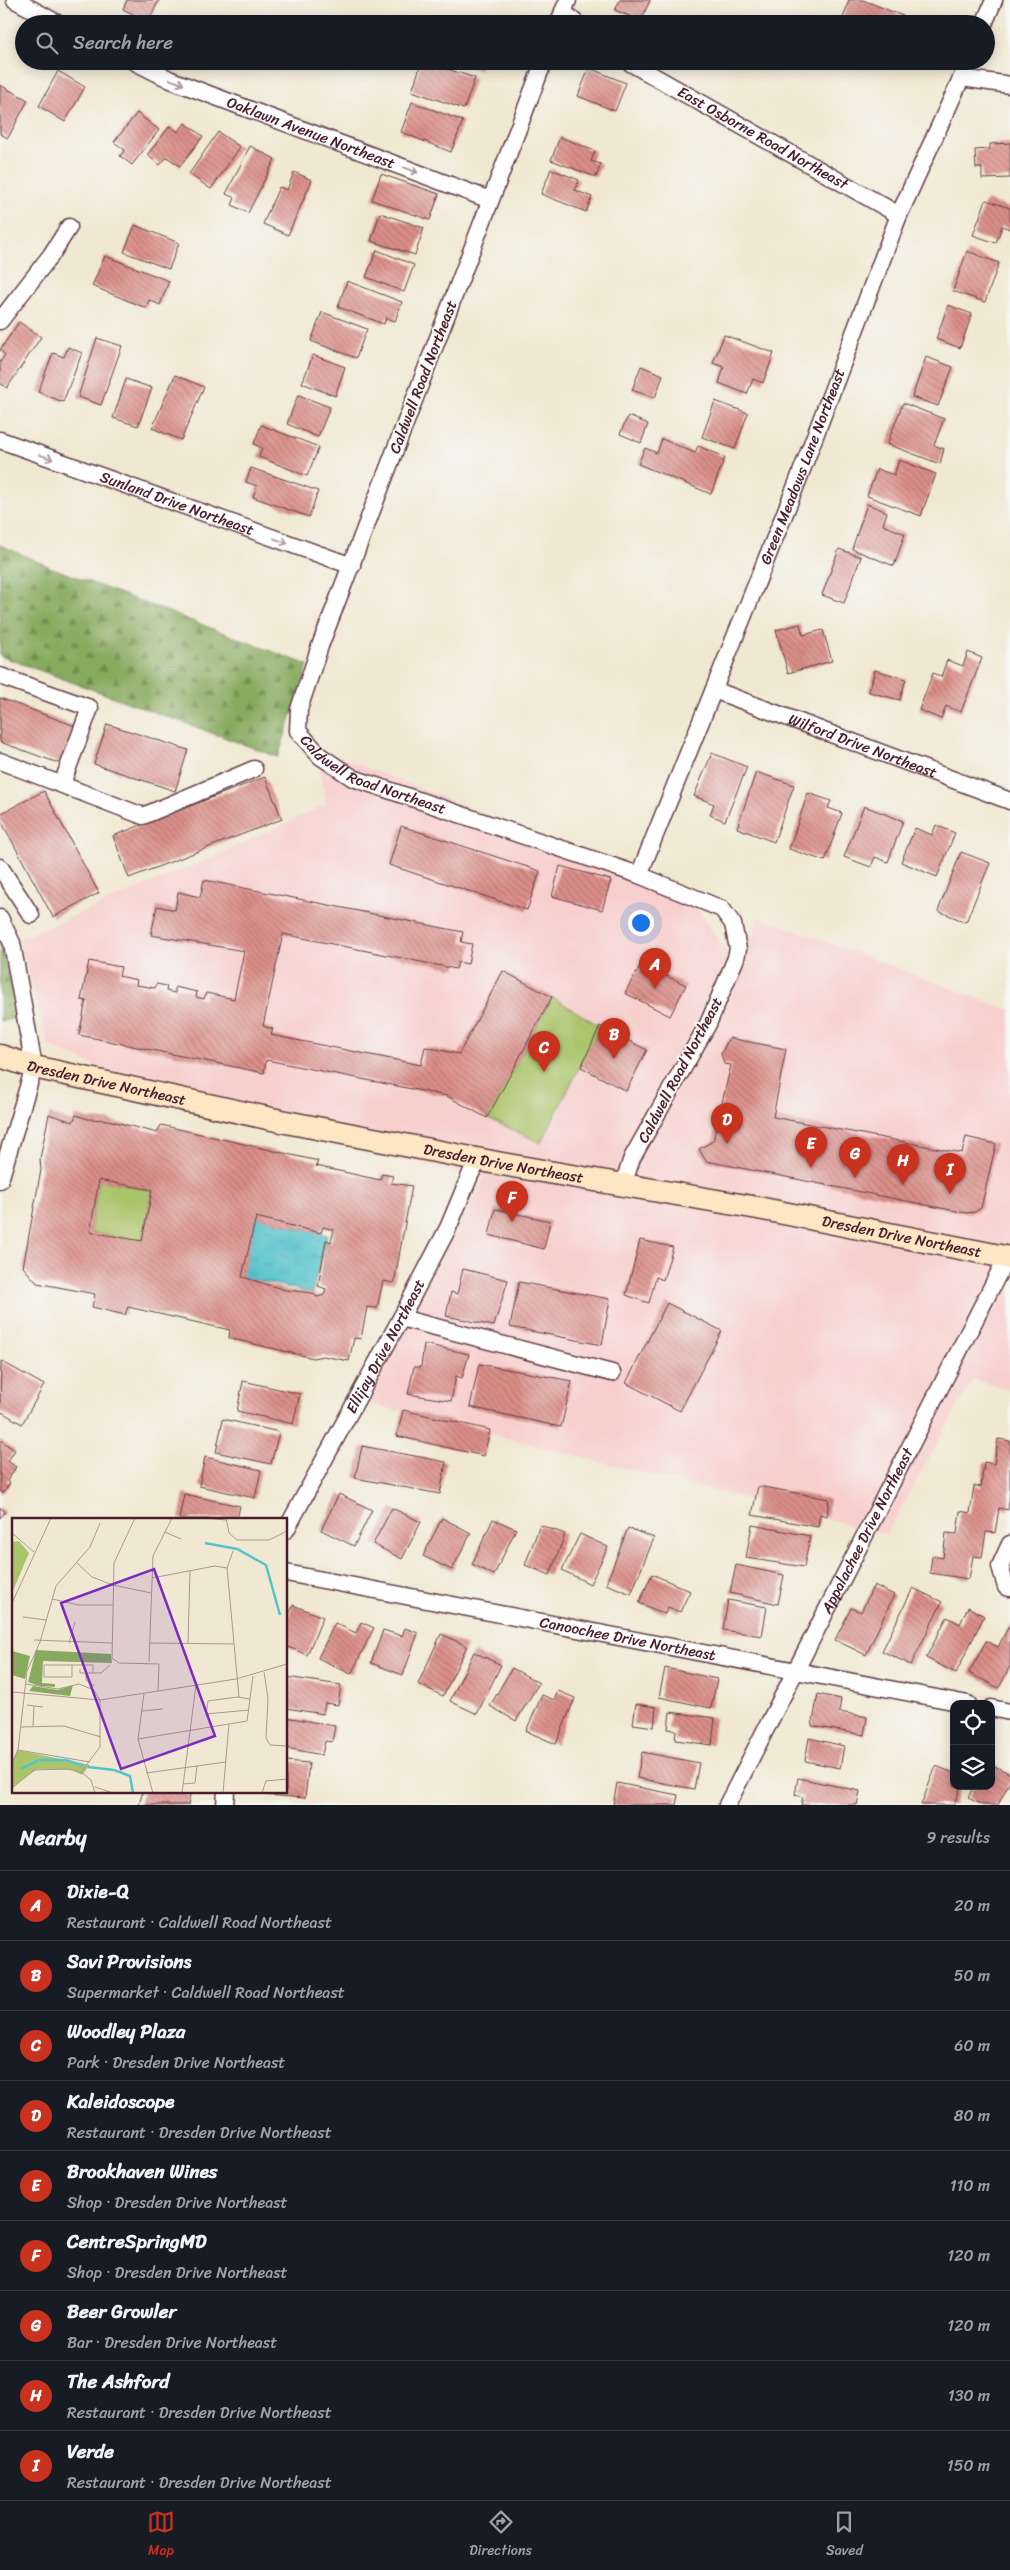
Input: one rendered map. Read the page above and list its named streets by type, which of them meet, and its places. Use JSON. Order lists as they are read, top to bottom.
{
  "streets": {
    "street": [
      "Oaklawn Avenue Northeast",
      "East Osborne Road Northeast",
      "Caldwell Road Northeast",
      "Green Meadows Lane Northeast",
      "Sunland Drive Northeast",
      "Wilford Drive Northeast",
      "Dresden Drive Northeast",
      "Ellijay Drive Northeast",
      "Appalachee Drive Northeast",
      "Canoochee Drive Northeast"
    ]
  },
  "crossings": [
    ["Oaklawn Avenue Northeast", "Caldwell Road Northeast"],
    ["East Osborne Road Northeast", "Green Meadows Lane Northeast"],
    ["Caldwell Road Northeast", "Green Meadows Lane Northeast"],
    ["Caldwell Road Northeast", "Sunland Drive Northeast"],
    ["Caldwell Road Northeast", "Dresden Drive Northeast"],
    ["Green Meadows Lane Northeast", "Wilford Drive Northeast"],
    ["Dresden Drive Northeast", "Ellijay Drive Northeast"],
    ["Dresden Drive Northeast", "Appalachee Drive Northeast"],
    ["Appalachee Drive Northeast", "Canoochee Drive Northeast"]
  ],
  "one_way": ["Oaklawn Avenue Northeast", "Sunland Drive Northeast"],
  "page": {
    "search": "Search here",
    "pins": [
      "A",
      "B",
      "C",
      "D",
      "E",
      "G",
      "H",
      "I",
      "F"
    ],
    "heading": ["Nearby", "9 results"],
    "list": [
      {
        "mark": "A",
        "name": "Dixie-Q",
        "note": "Restaurant · Caldwell Road Northeast",
        "value": "20 m"
      },
      {
        "mark": "B",
        "name": "Savi Provisions",
        "note": "Supermarket · Caldwell Road Northeast",
        "value": "50 m"
      },
      {
        "mark": "C",
        "name": "Woodley Plaza",
        "note": "Park · Dresden Drive Northeast",
        "value": "60 m"
      },
      {
        "mark": "D",
        "name": "Kaleidoscope",
        "note": "Restaurant · Dresden Drive Northeast",
        "value": "80 m"
      },
      {
        "mark": "E",
        "name": "Brookhaven Wines",
        "note": "Shop · Dresden Drive Northeast",
        "value": "110 m"
      },
      {
        "mark": "F",
        "name": "CentreSpringMD",
        "note": "Shop · Dresden Drive Northeast",
        "value": "120 m"
      },
      {
        "mark": "G",
        "name": "Beer Growler",
        "note": "Bar · Dresden Drive Northeast",
        "value": "120 m"
      },
      {
        "mark": "H",
        "name": "The Ashford",
        "note": "Restaurant · Dresden Drive Northeast",
        "value": "130 m"
      },
      {
        "mark": "I",
        "name": "Verde",
        "note": "Restaurant · Dresden Drive Northeast",
        "value": "150 m"
      }
    ],
    "nav": ["Map", "Directions", "Saved"]
  }
}
